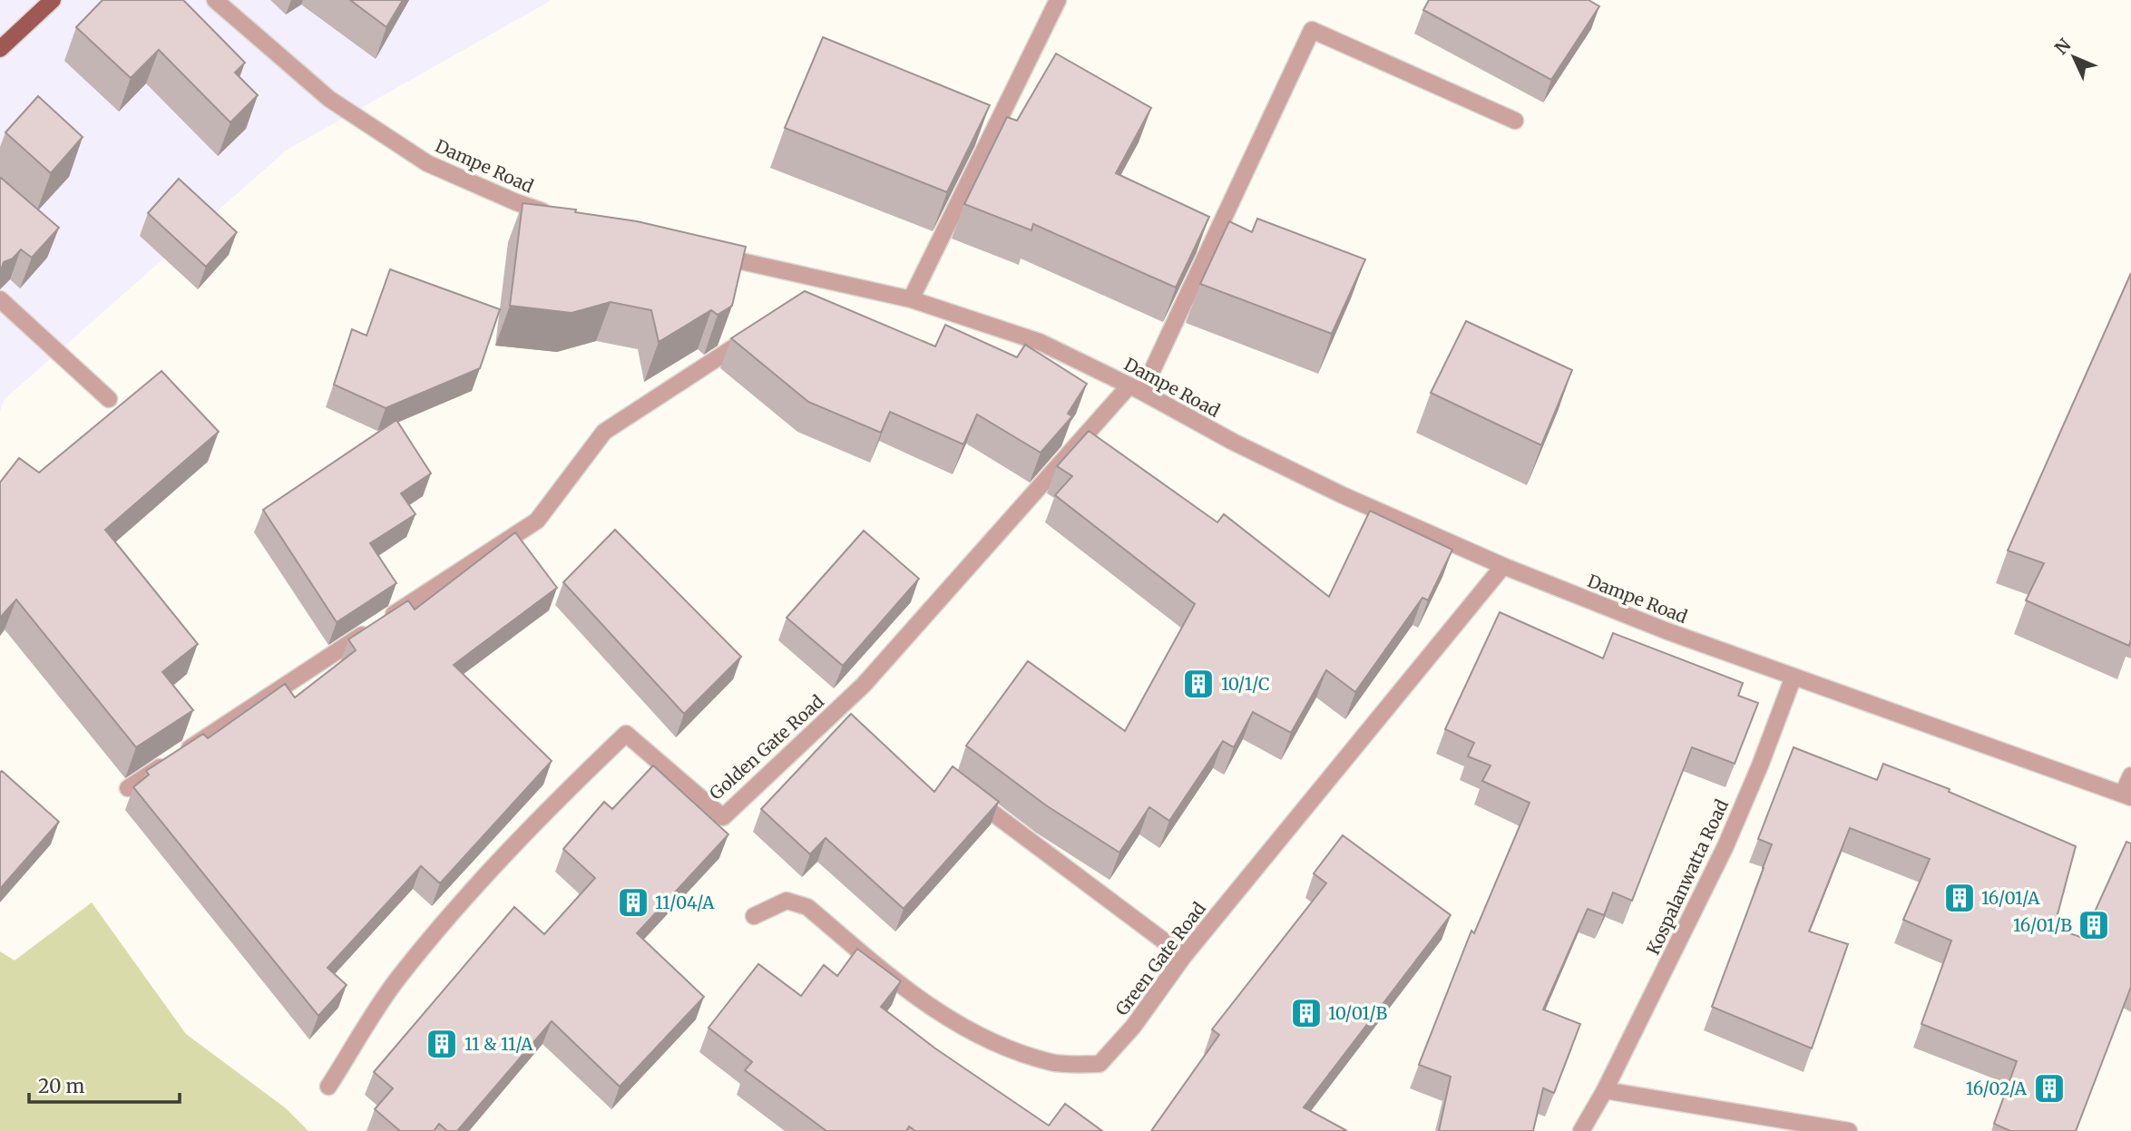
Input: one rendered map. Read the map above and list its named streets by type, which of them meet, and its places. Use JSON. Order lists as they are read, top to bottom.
{
  "streets": {
    "street": [
      "Dampe Road",
      "Golden Gate Road",
      "Kospalanwatta Road",
      "Green Gate Road"
    ]
  },
  "crossings": [
    ["Dampe Road", "Golden Gate Road"],
    ["Dampe Road", "Kospalanwatta Road"],
    ["Dampe Road", "Green Gate Road"]
  ],
  "places": {
    "building": [
      "10/1/C",
      "16/01/A",
      "11/04/A",
      "16/01/B",
      "10/01/B",
      "11 & 11/A",
      "16/02/A"
    ]
  },
  "scale_bar": "20 m",
  "north": "top left"
}
